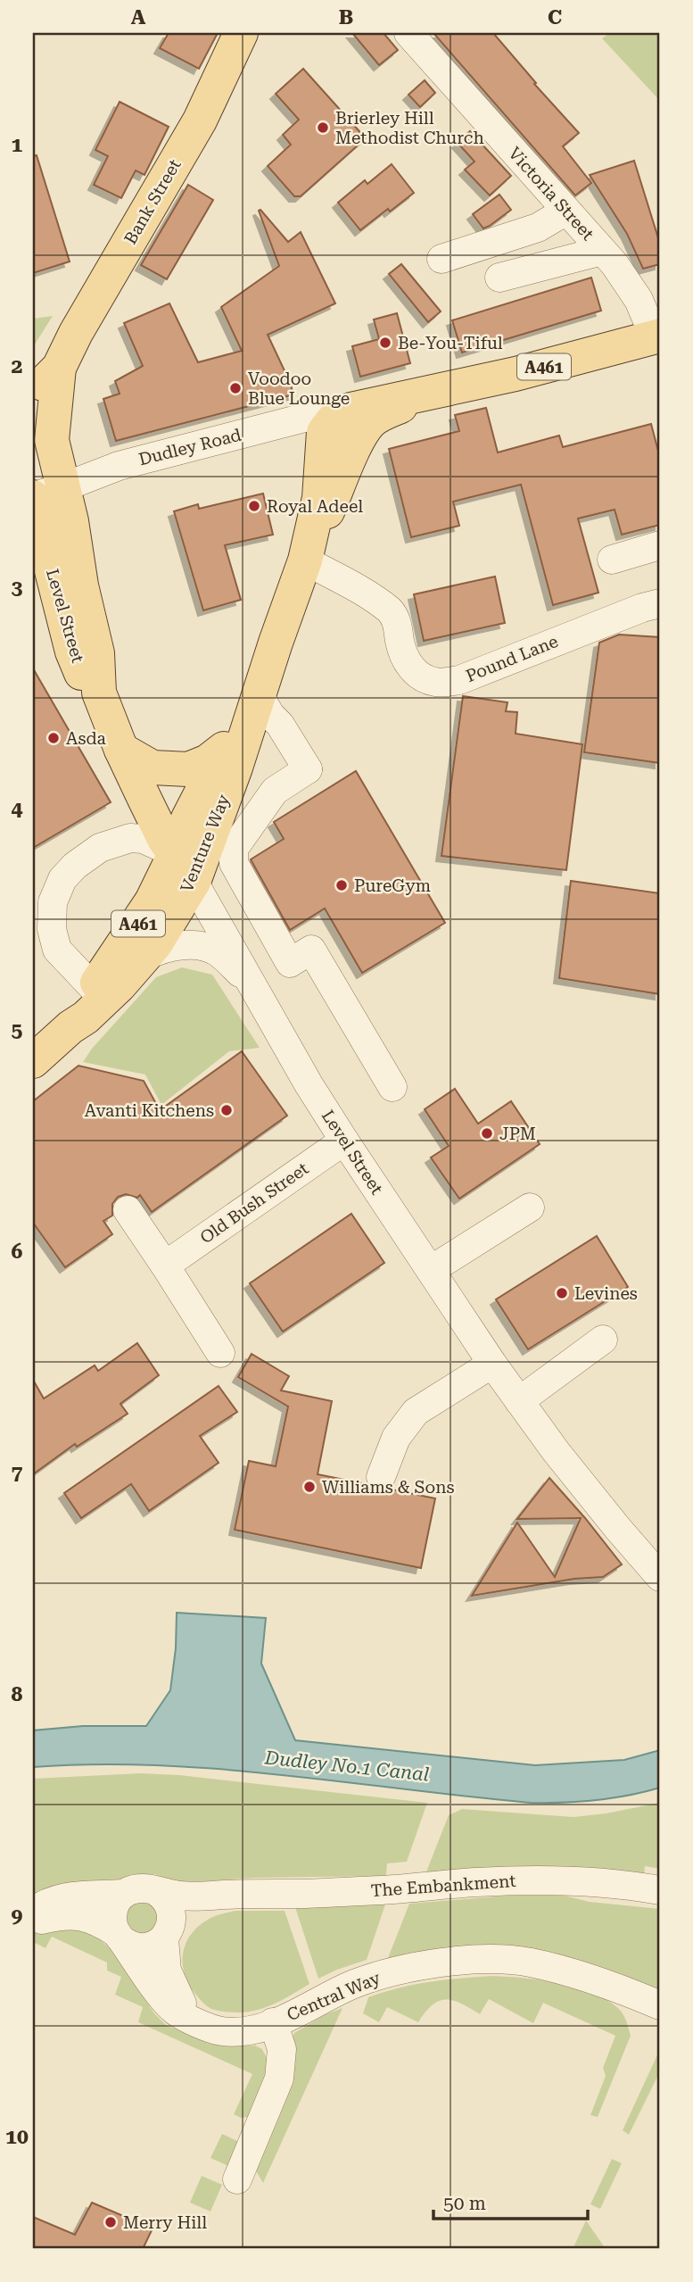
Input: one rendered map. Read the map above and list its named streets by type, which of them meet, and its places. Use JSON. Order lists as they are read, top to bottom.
{
  "streets": {
    "main road": [
      "Bank Street",
      "A461",
      "Level Street",
      "Venture Way"
    ],
    "street": [
      "Victoria Street",
      "Pound Lane",
      "Old Bush Street",
      "The Embankment",
      "Central Way"
    ]
  },
  "crossings": [
    ["Victoria Street", "A461"],
    ["Bank Street", "Level Street"],
    ["A461", "Venture Way"],
    ["Level Street", "Venture Way"],
    ["Level Street", "Old Bush Street"],
    ["Pound Lane", "Venture Way"],
    ["The Embankment", "Central Way"]
  ],
  "water": ["Dudley No.1 Canal"],
  "places": [
    "Brierley Hill Methodist Church",
    "Be-You-Tiful",
    "Voodoo Blue Lounge",
    "Royal Adeel",
    "Asda",
    "PureGym",
    "Avanti Kitchens",
    "JPM",
    "Levines",
    "Williams & Sons",
    "Merry Hill"
  ],
  "scale_bar": "50 m",
  "grid": {
    "columns": ["A", "B", "C"],
    "rows": [
      "1",
      "2",
      "3",
      "4",
      "5",
      "6",
      "7",
      "8",
      "9",
      "10"
    ]
  }
}
